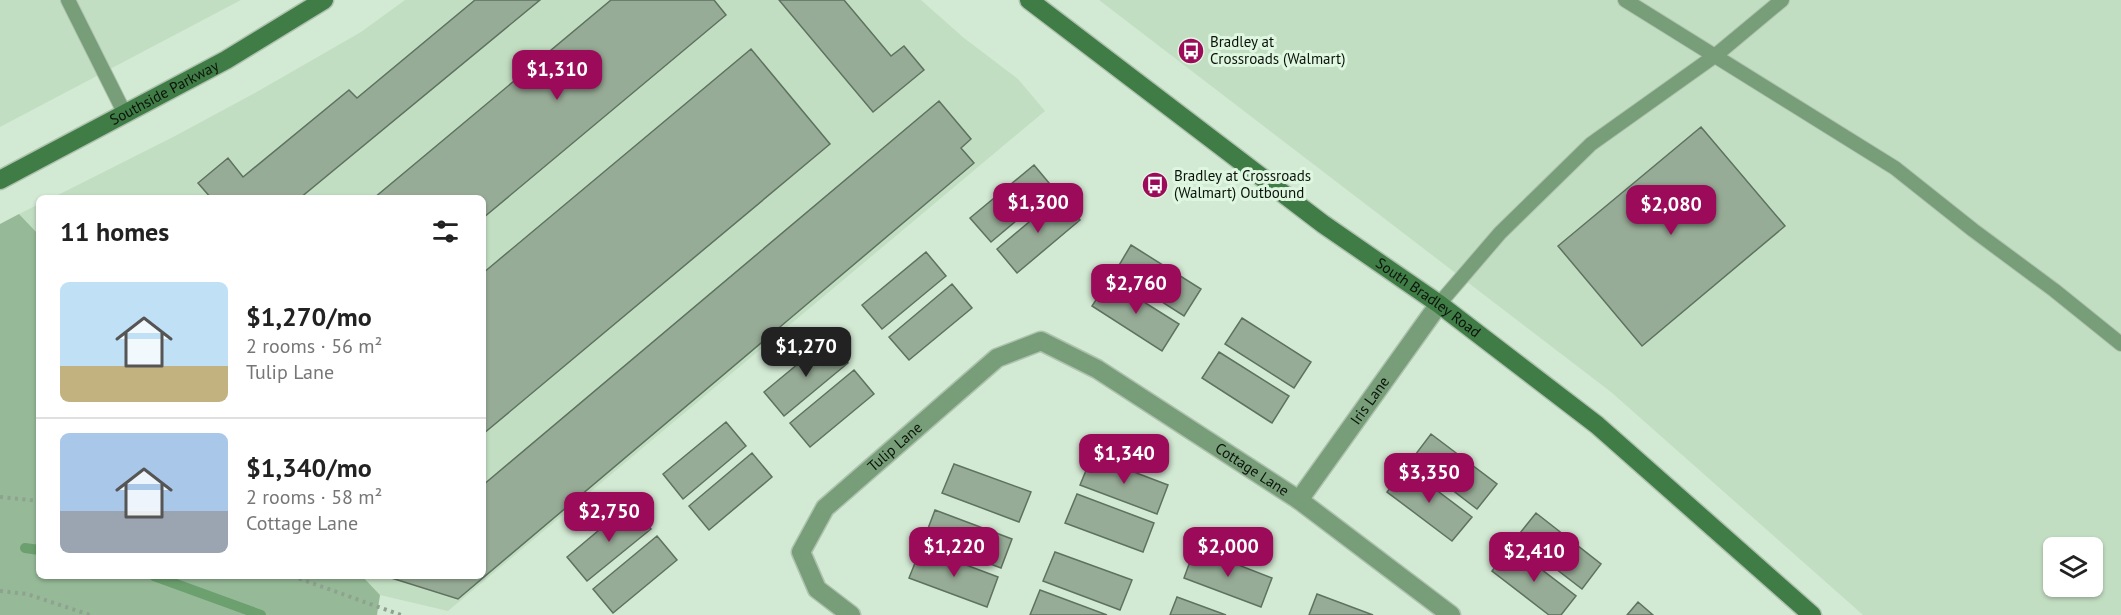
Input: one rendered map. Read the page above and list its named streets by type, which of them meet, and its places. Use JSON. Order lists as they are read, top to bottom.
{
  "streets": {
    "street": [
      "Southside Parkway",
      "South Bradley Road",
      "Iris Lane",
      "Tulip Lane",
      "Cottage Lane"
    ]
  },
  "crossings": [
    ["South Bradley Road", "Iris Lane"],
    ["Iris Lane", "Cottage Lane"],
    ["Tulip Lane", "Cottage Lane"]
  ],
  "places": {
    "bus stop": ["Bradley at Crossroads (Walmart)", "Bradley at Crossroads (Walmart) Outbound"]
  },
  "page": {
    "price": [
      "$1,310",
      "$1,300",
      "$2,080",
      "$2,760",
      "$1,270",
      "$1,340",
      "$3,350",
      "$2,750",
      "$1,220",
      "$2,000",
      "$2,410"
    ],
    "heading": "11 homes",
    "list": [
      {
        "name": "$1,270/mo",
        "note": "2 rooms · 56 m² · Tulip Lane"
      },
      {
        "name": "$1,340/mo",
        "note": "2 rooms · 58 m² · Cottage Lane"
      }
    ]
  }
}
